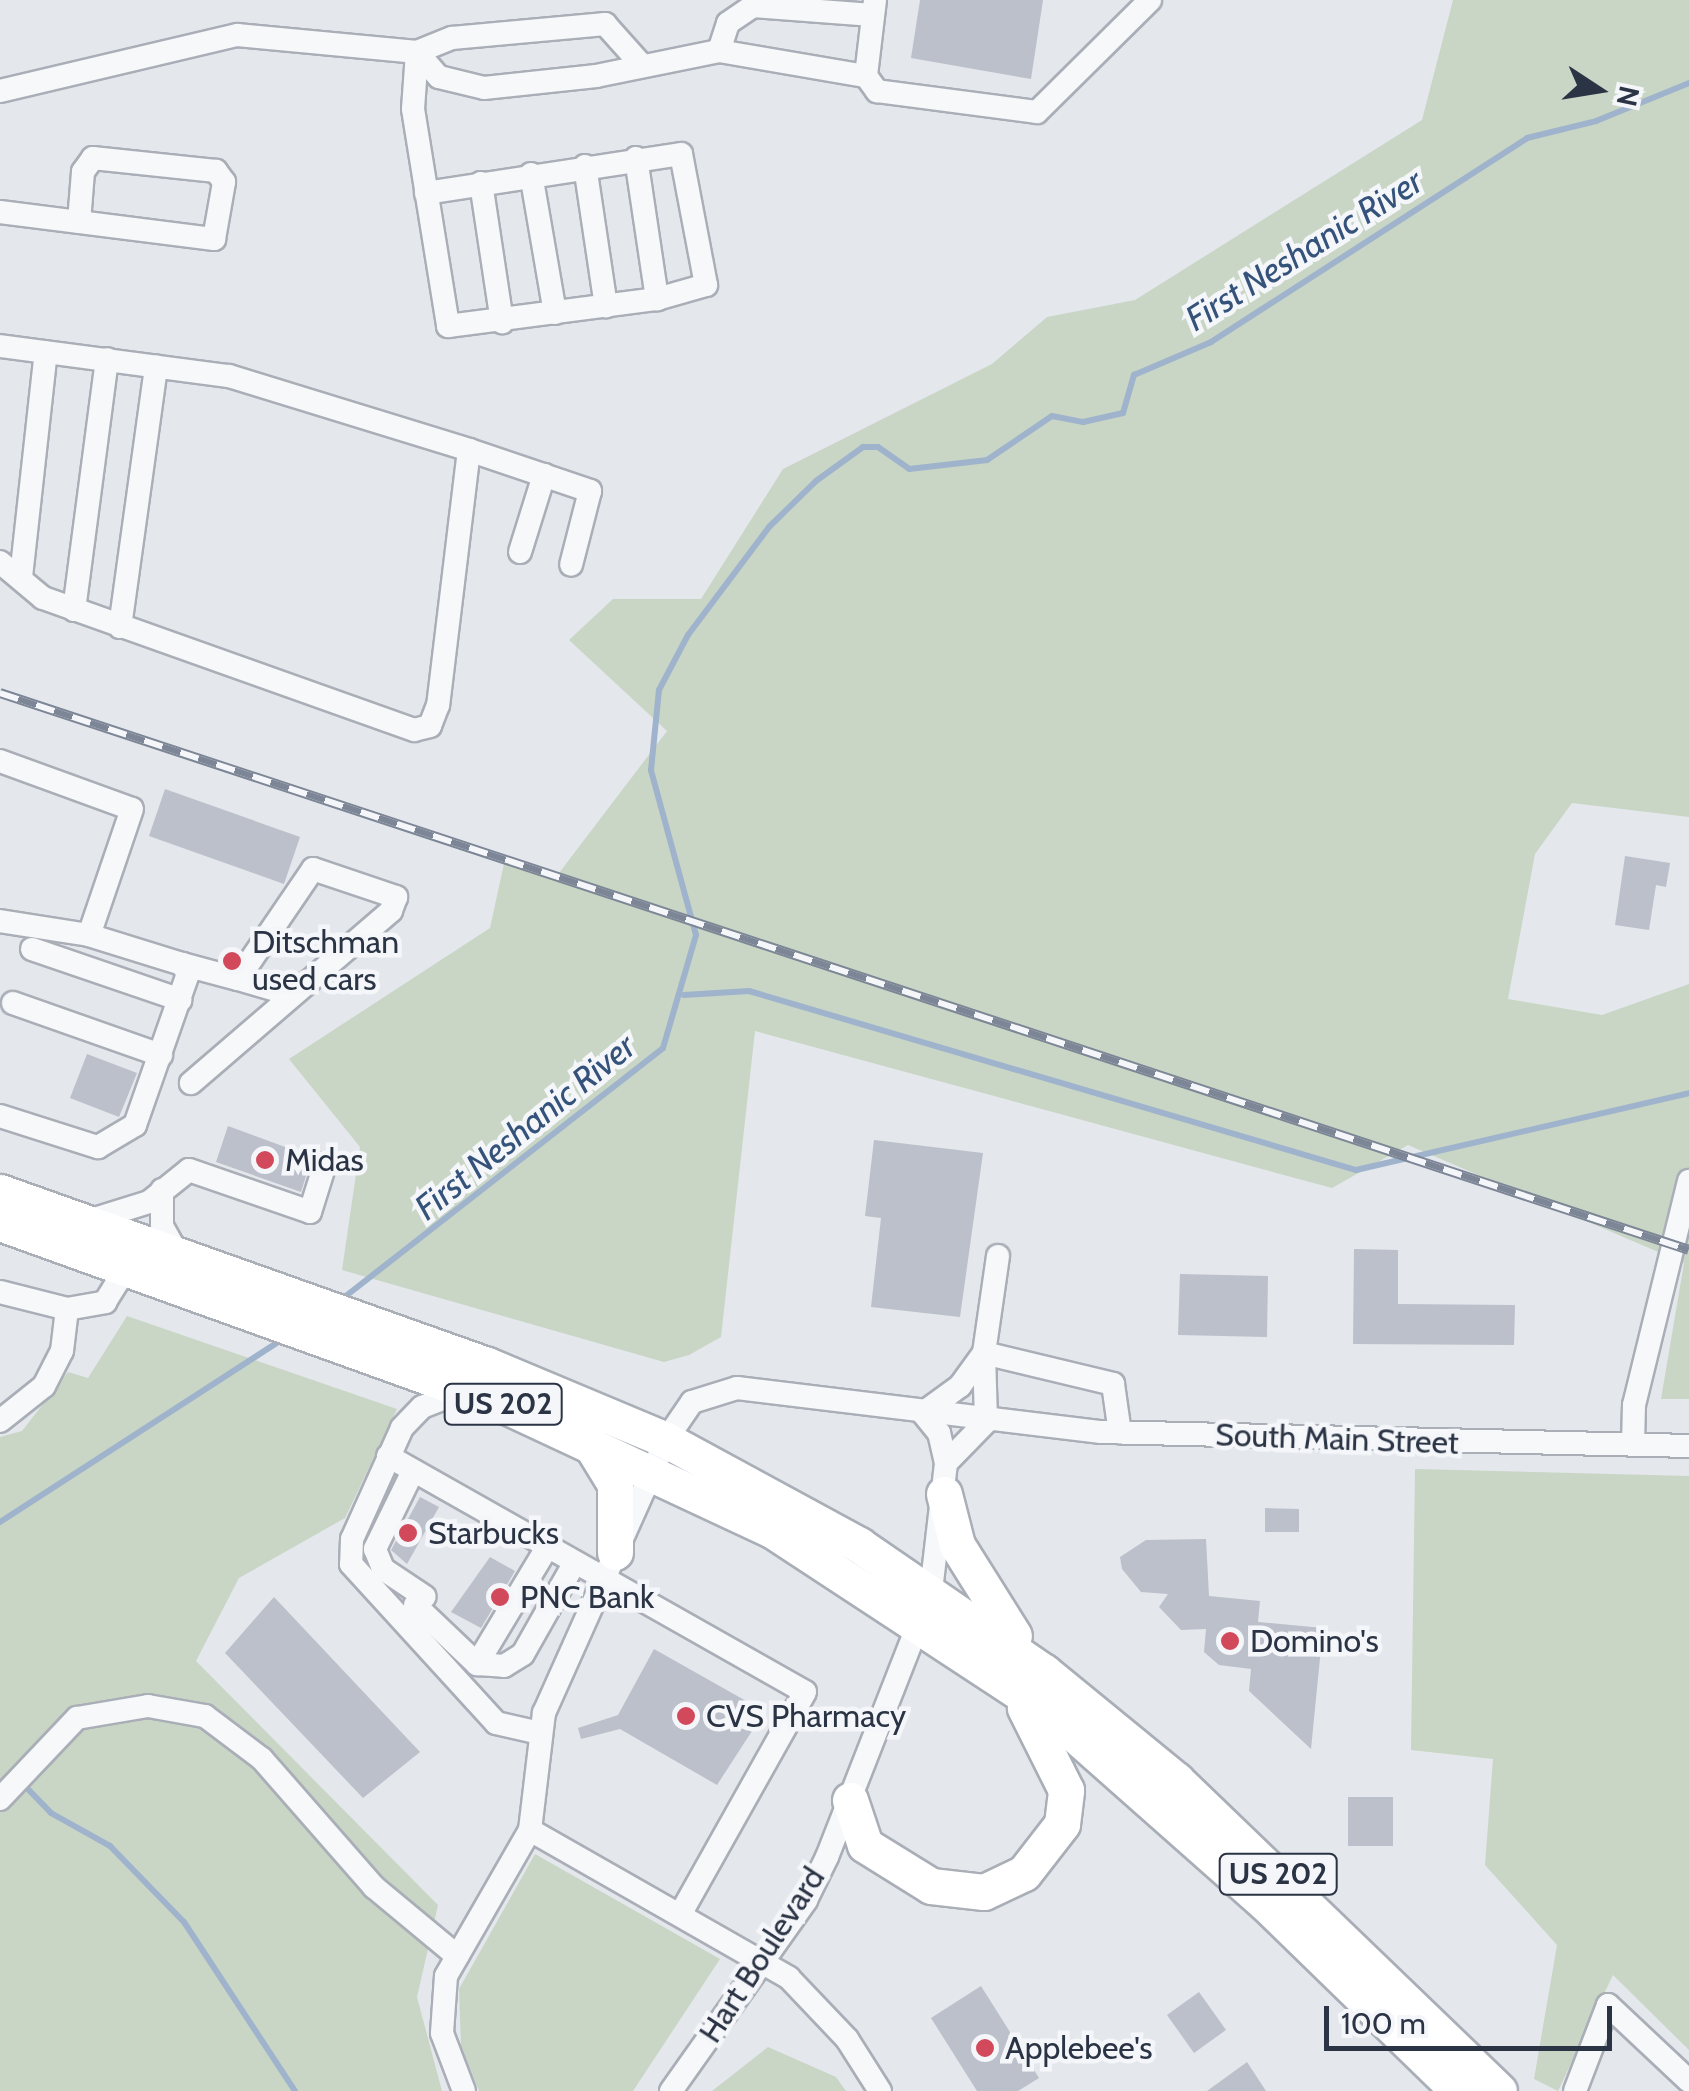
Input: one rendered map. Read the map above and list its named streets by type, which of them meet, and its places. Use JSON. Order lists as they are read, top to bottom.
{
  "streets": {
    "highway": ["US 202"],
    "street": ["South Main Street", "Hart Boulevard"]
  },
  "crossings": [
    ["US 202", "South Main Street"],
    ["US 202", "Hart Boulevard"]
  ],
  "water": ["First Neshanic River"],
  "places": [
    "Ditschman used cars",
    "Midas",
    "Starbucks",
    "PNC Bank",
    "Domino's",
    "CVS Pharmacy",
    "Applebee's"
  ],
  "scale_bar": "100 m",
  "north": "right"
}
